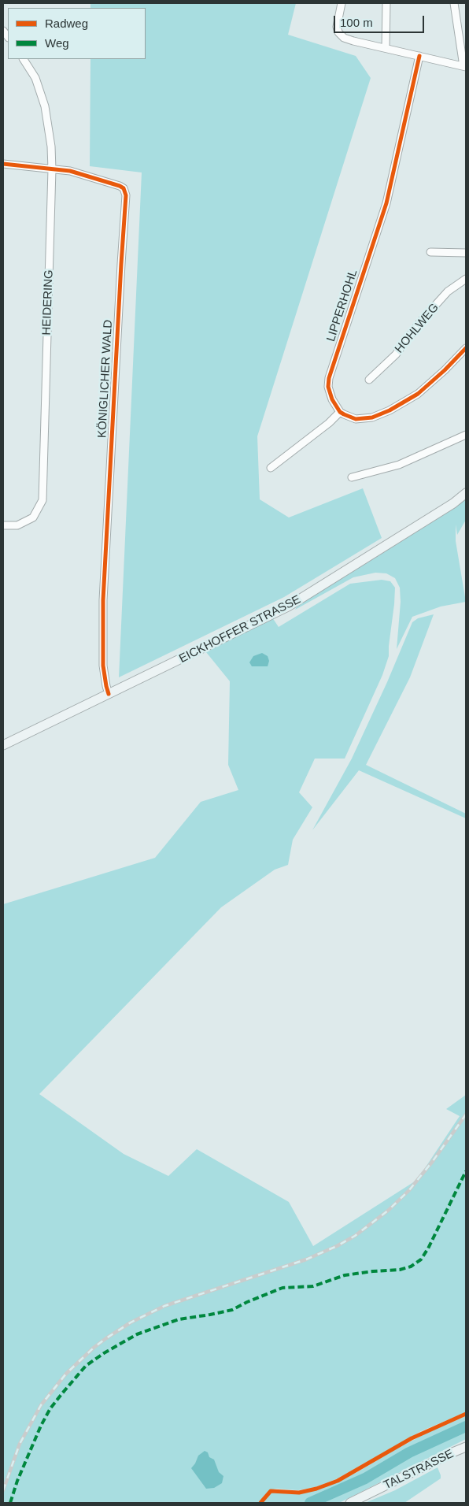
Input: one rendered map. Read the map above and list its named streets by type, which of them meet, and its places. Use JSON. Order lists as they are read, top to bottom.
{
  "streets": {
    "main road": ["EICKHOFFER STRASSE", "TALSTRASSE"],
    "street": [
      "HEIDERING",
      "LIPPERHOHL",
      "HOHLWEG",
      "KÖNIGLICHER WALD"
    ]
  },
  "crossings": [
    ["HEIDERING", "KÖNIGLICHER WALD"],
    ["KÖNIGLICHER WALD", "EICKHOFFER STRASSE"]
  ],
  "legend": ["Radweg", "Weg"],
  "scale_bar": "100 m"
}
